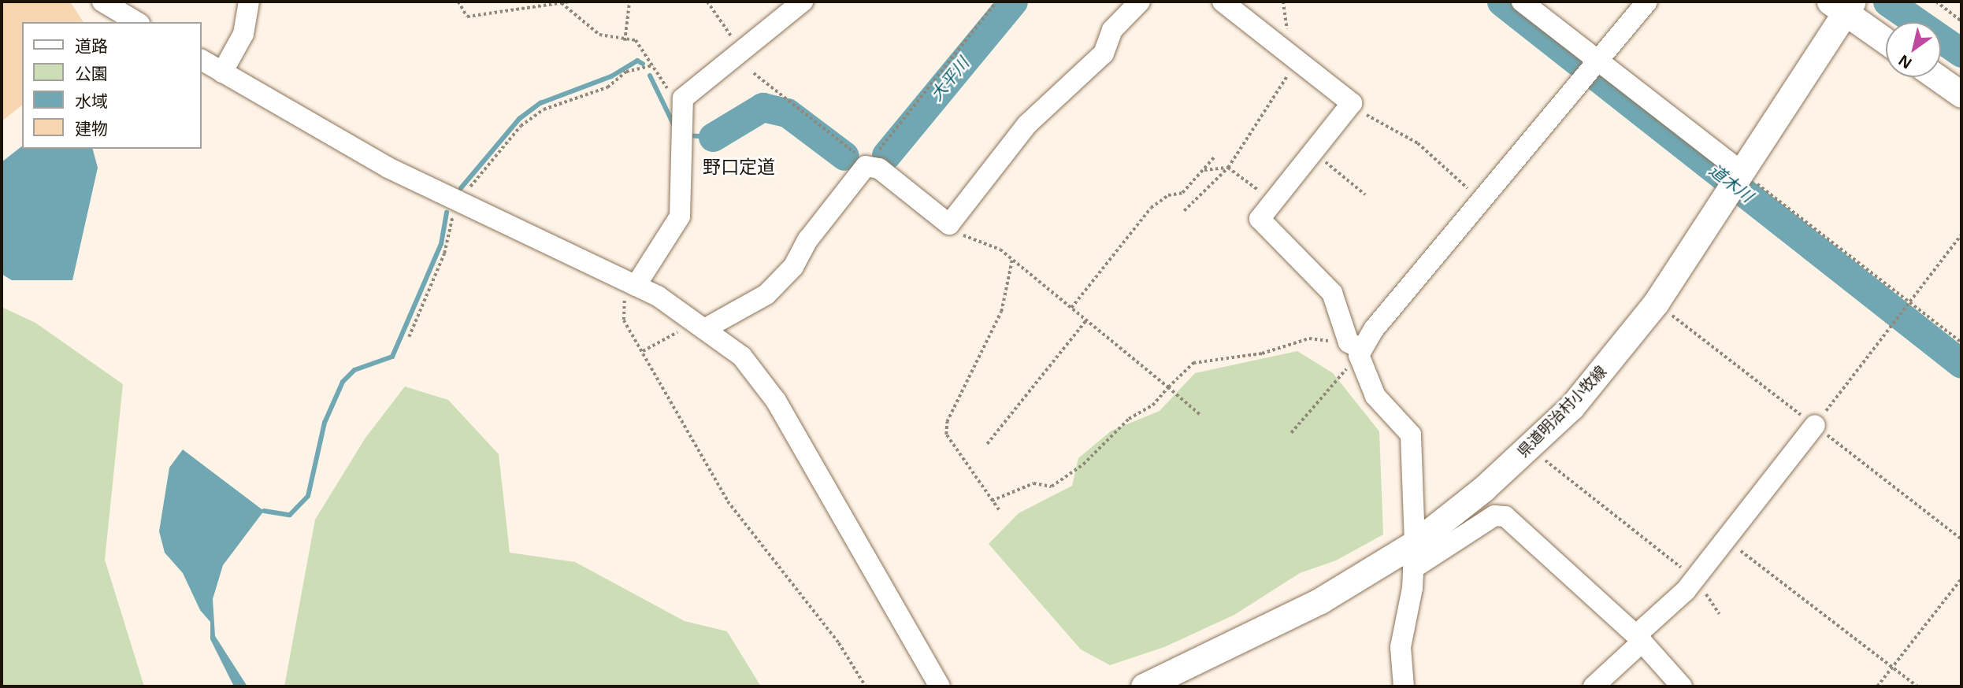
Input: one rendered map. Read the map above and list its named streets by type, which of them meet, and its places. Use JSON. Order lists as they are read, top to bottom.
{
  "streets": {
    "main road": ["県道明治村小牧線"]
  },
  "districts": ["野口定道"],
  "water": ["大平川", "道木川"],
  "legend": [
    "道路",
    "公園",
    "水域",
    "建物"
  ],
  "north": "bottom left"
}
